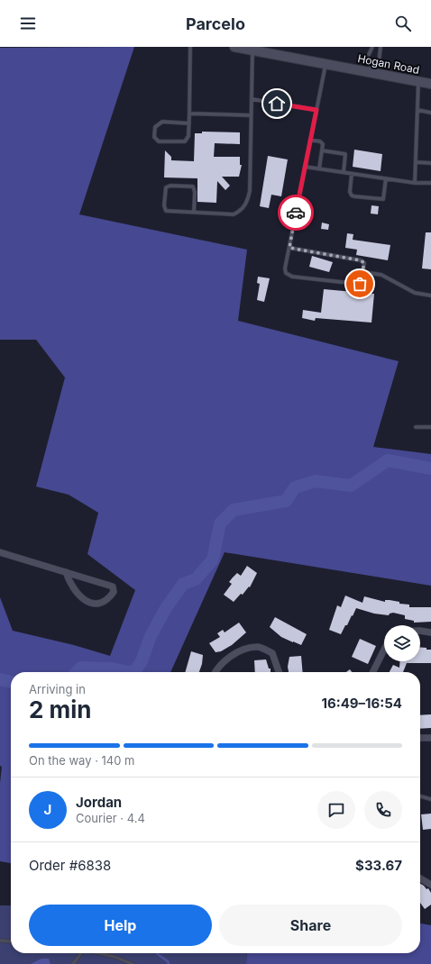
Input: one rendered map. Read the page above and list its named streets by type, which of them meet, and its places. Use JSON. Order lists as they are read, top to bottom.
{
  "streets": {
    "main road": ["Hogan Road"]
  },
  "page": {
    "header": "Parcelo",
    "heading": ["2 min", "Arriving in", "16:49–16:54"],
    "panel": [
      "Jordan",
      "Courier · 4.4",
      "Order #6838",
      "$33.67"
    ],
    "bar": "On the way · 140 m",
    "round": "J",
    "buttons": ["Help", "Share"]
  }
}
